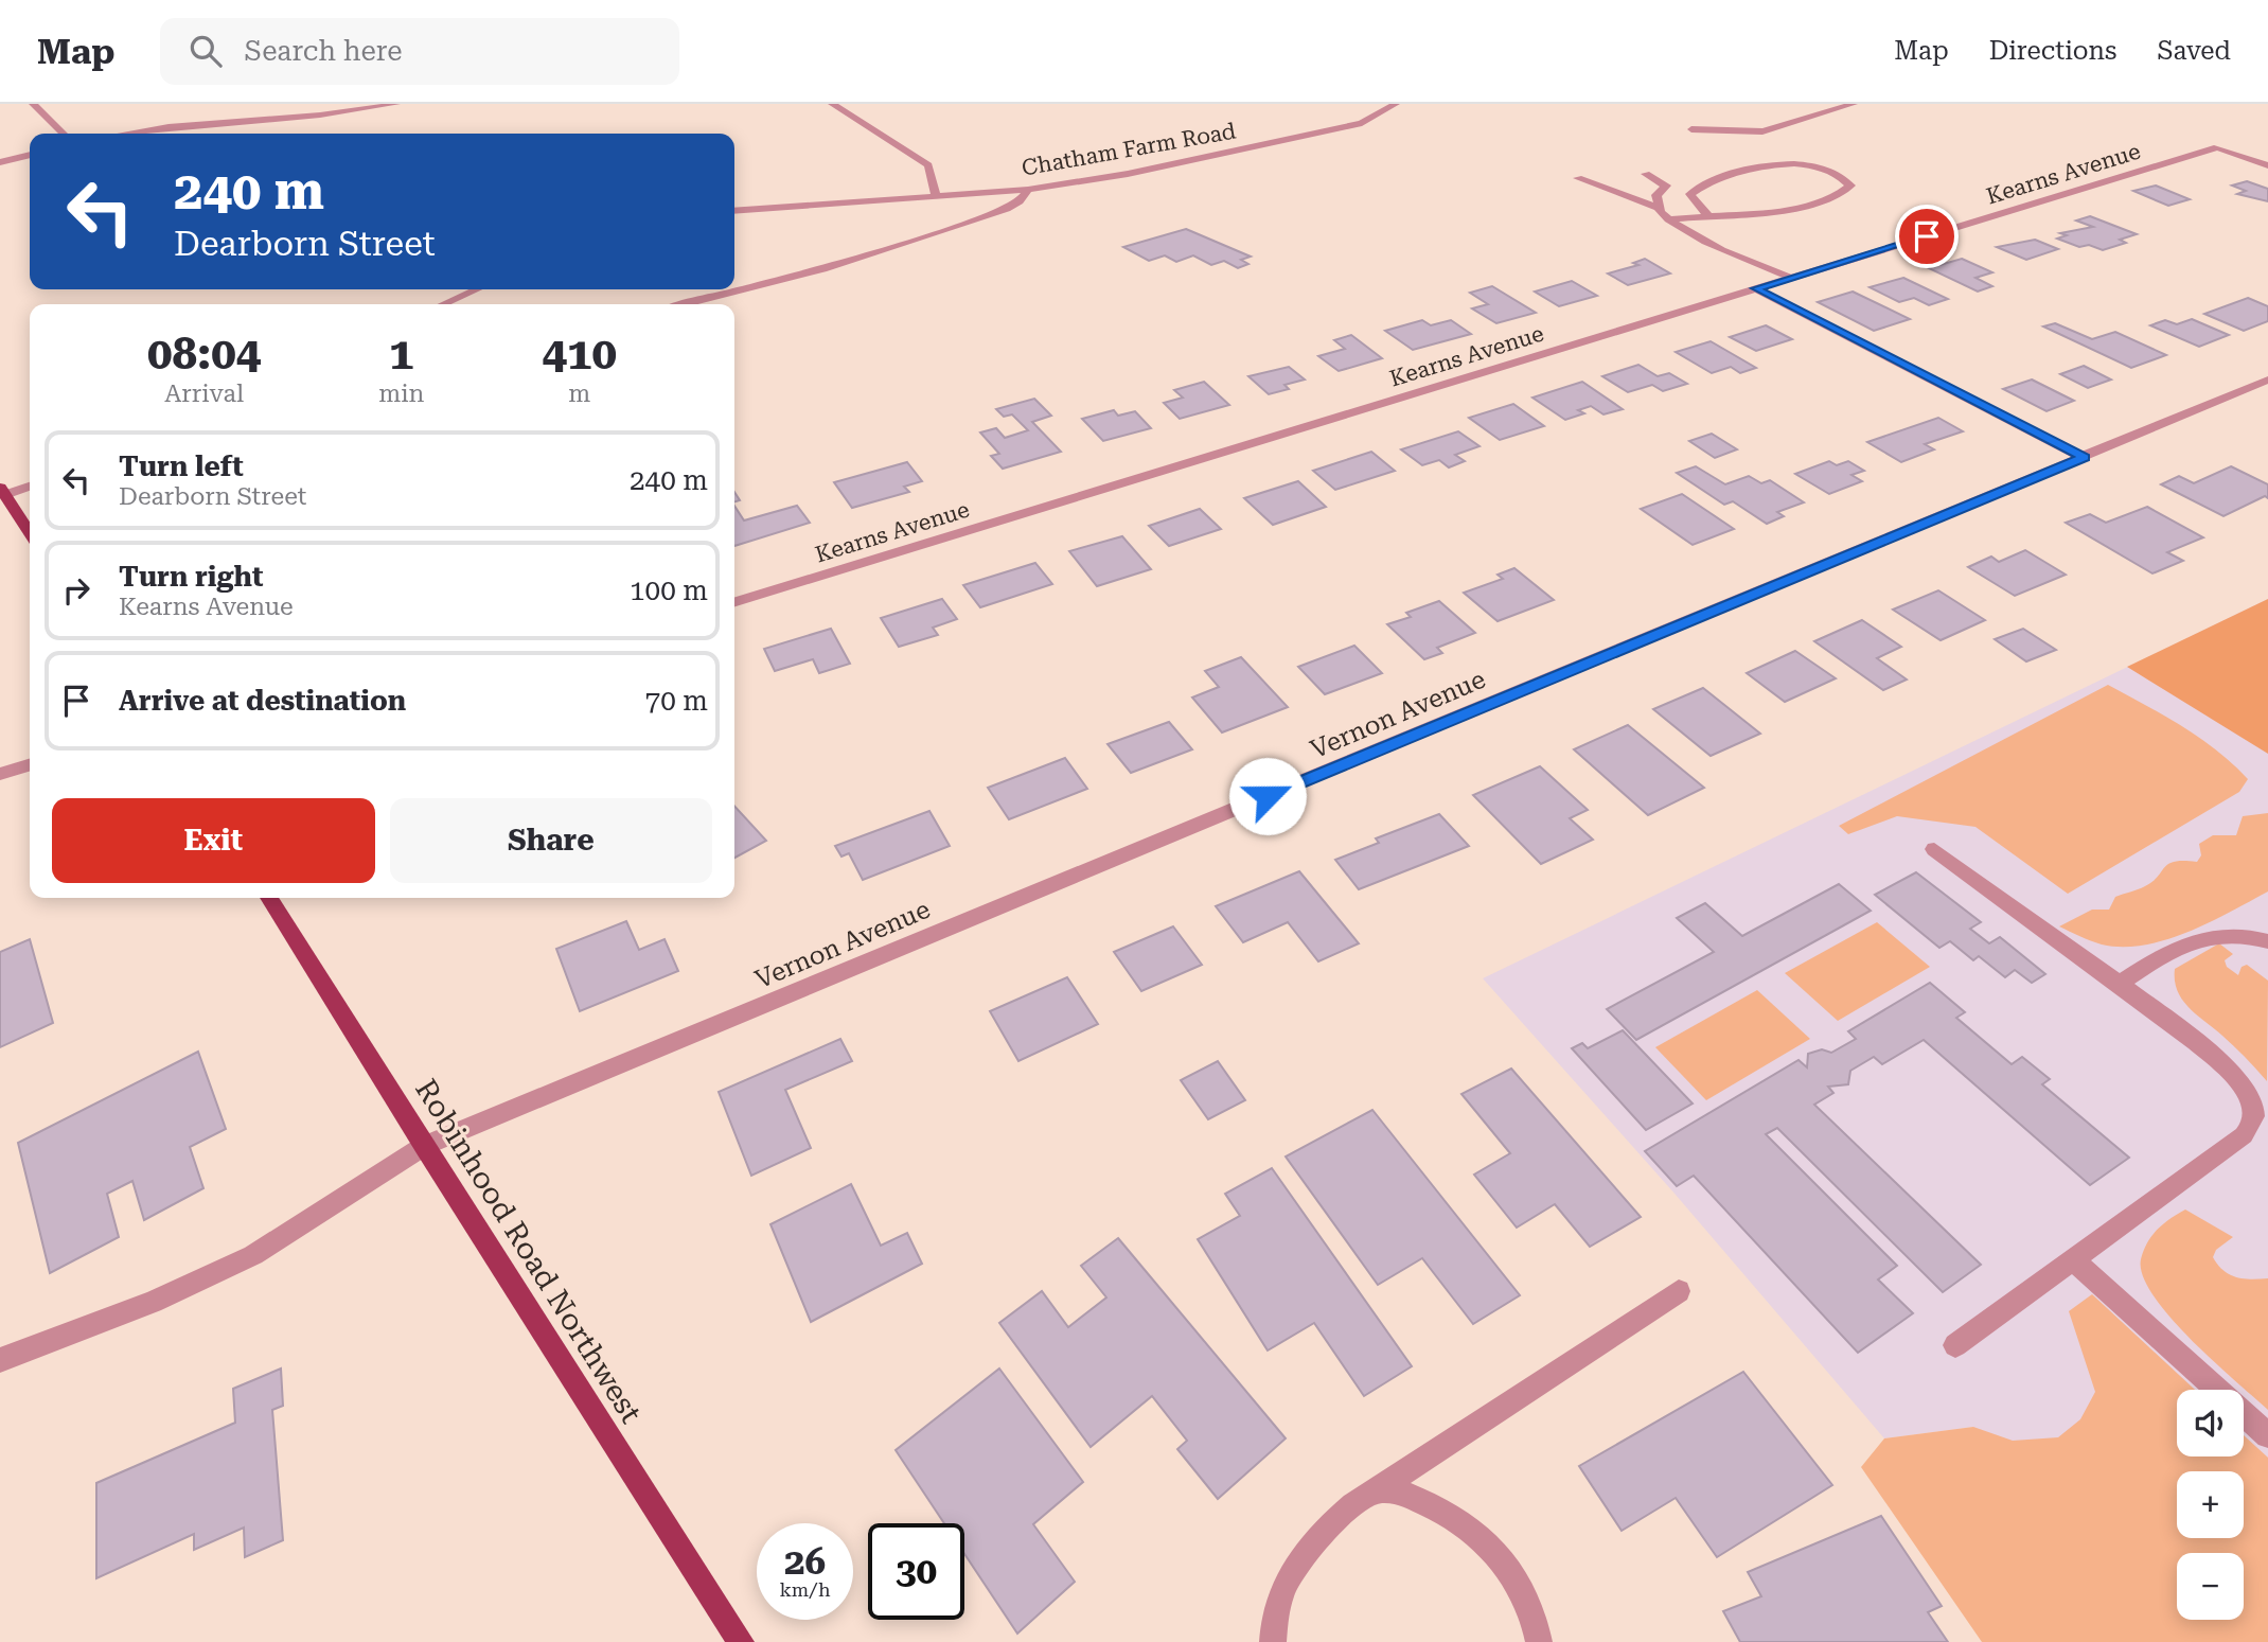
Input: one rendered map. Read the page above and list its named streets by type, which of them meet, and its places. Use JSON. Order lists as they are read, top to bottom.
{
  "streets": {
    "main road": ["Robinhood Road Northwest"],
    "street": ["Chatham Farm Road", "Kearns Avenue", "Vernon Avenue"]
  },
  "crossings": [
    ["Vernon Avenue", "Robinhood Road Northwest"]
  ],
  "page": {
    "header": "Map",
    "search": "Search here",
    "nav": ["Map", "Directions", "Saved"],
    "turn": ["240 m", "Dearborn Street"],
    "eta": [
      "08:04",
      "Arrival",
      "1",
      "min",
      "410",
      "m"
    ],
    "list": [
      {
        "name": "Turn left",
        "note": "Dearborn Street",
        "value": "240 m"
      },
      {
        "name": "Turn right",
        "note": "Kearns Avenue",
        "value": "100 m"
      },
      {
        "name": "Arrive at destination",
        "value": "70 m"
      }
    ],
    "buttons": ["Exit", "Share"],
    "map_buttons": ["+", "−"],
    "speed": "26 km/h",
    "limit": "30"
  }
}
